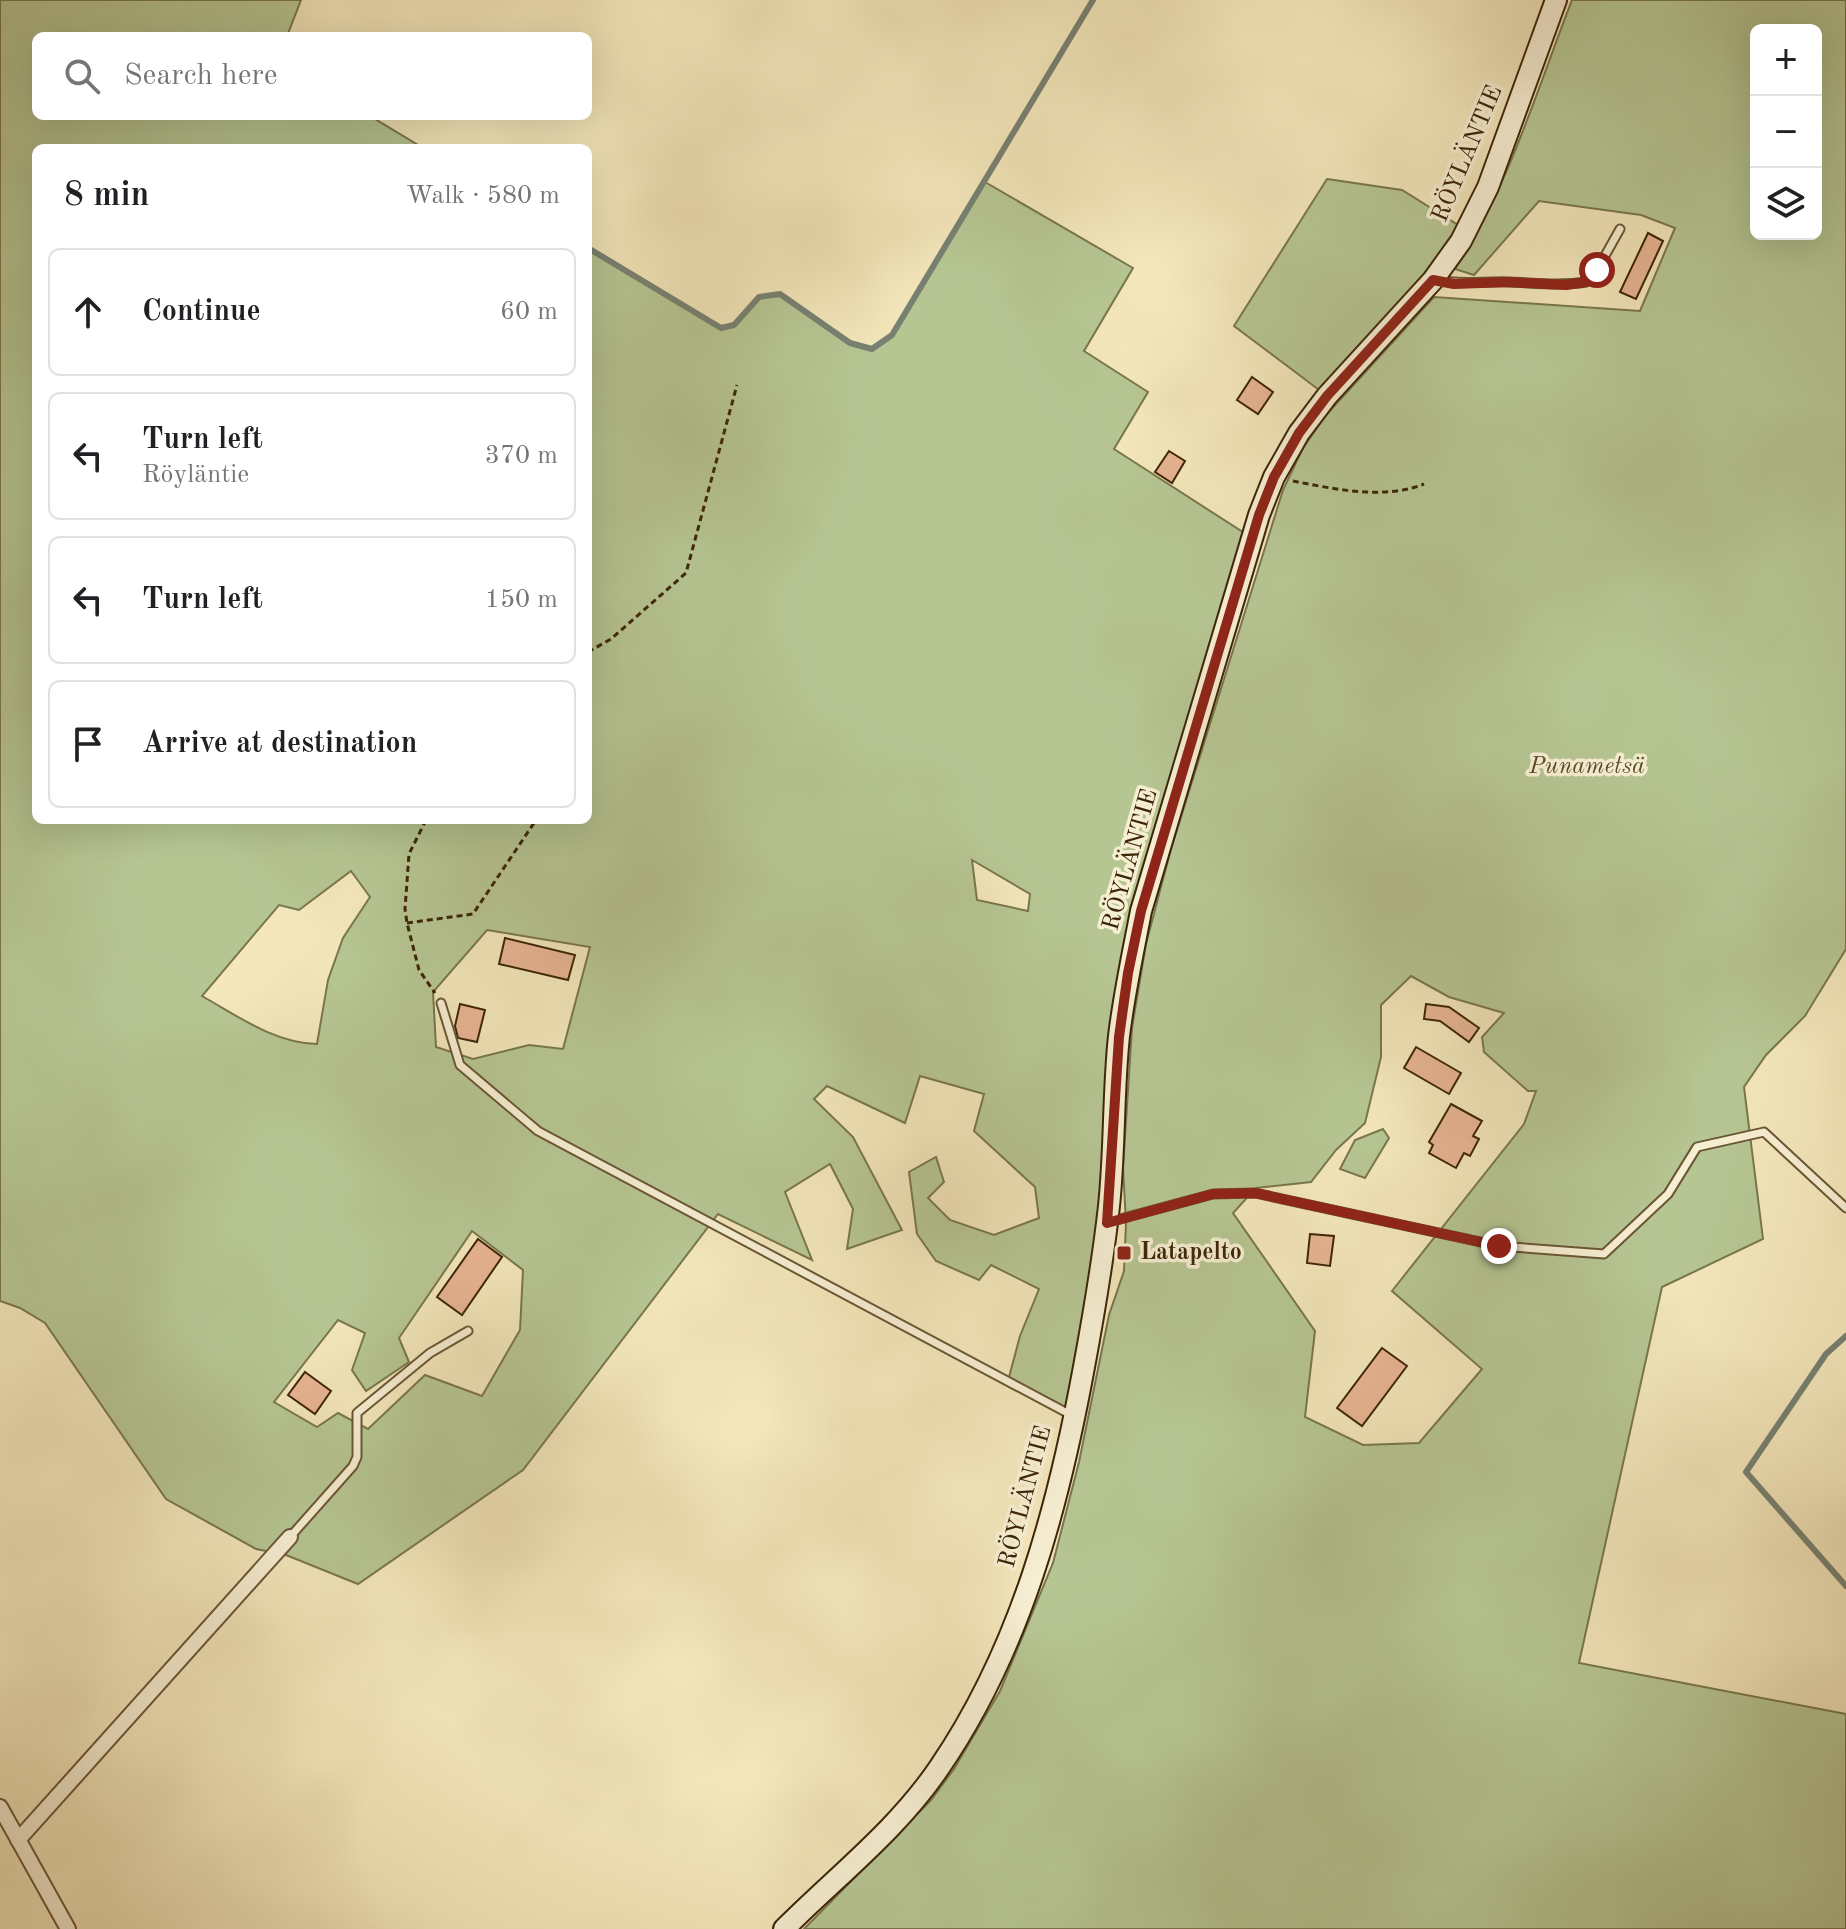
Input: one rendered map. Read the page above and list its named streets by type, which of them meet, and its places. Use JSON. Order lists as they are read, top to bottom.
{
  "streets": {
    "street": ["RÖYLÄNTIE"]
  },
  "parks": ["Punametsä"],
  "places": {
    "transit": ["Latapelto"]
  },
  "page": {
    "map_buttons": ["+", "−"],
    "search": "Search here",
    "heading": ["8 min", "Walk · 580 m"],
    "list": [
      ["Continue", "60 m"],
      ["Turn left", "Röyläntie", "370 m"],
      ["Turn left", "150 m"],
      "Arrive at destination"
    ]
  }
}
